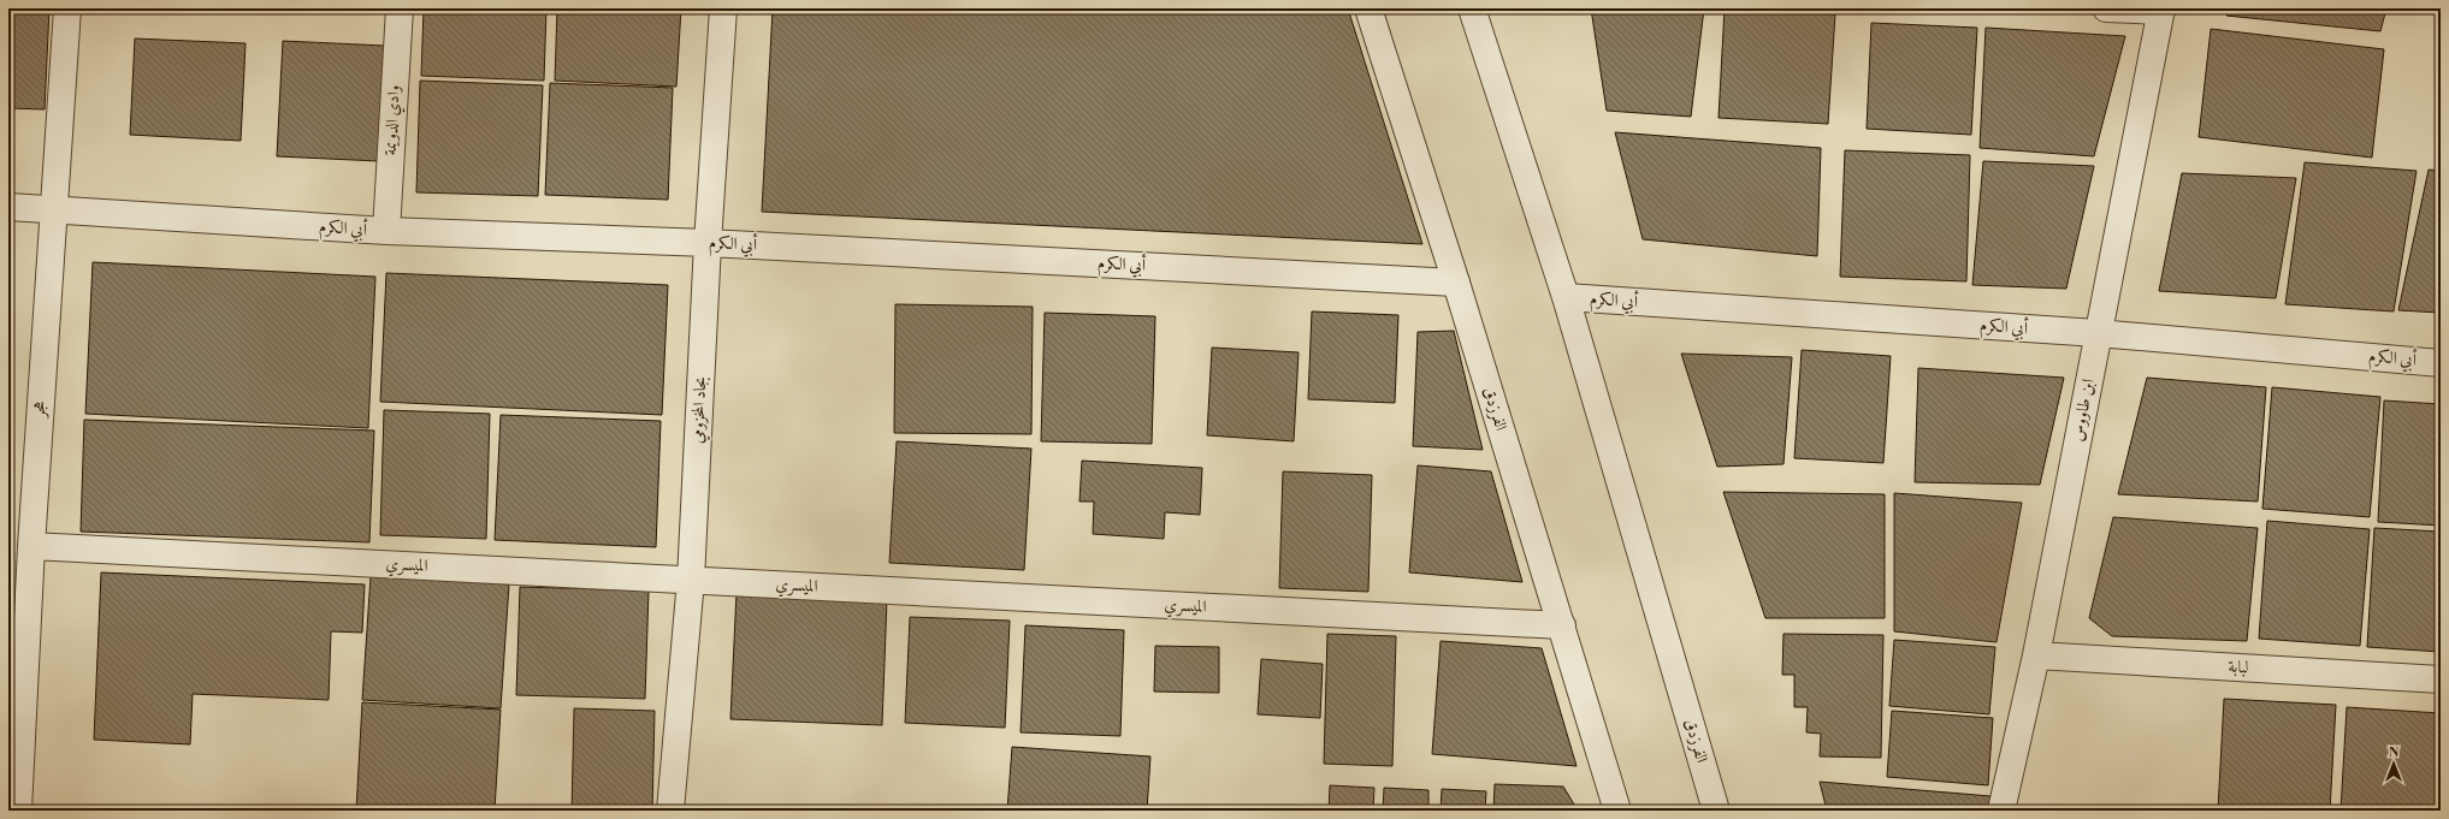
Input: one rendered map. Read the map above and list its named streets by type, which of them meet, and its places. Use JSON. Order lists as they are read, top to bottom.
{
  "streets": {
    "street": [
      "وادي الدويمة",
      "أبي الكرم",
      "هجر",
      "الفرزدق",
      "بجاد المخزومي",
      "ابن طاووس",
      "الميسري",
      "لبابة"
    ]
  },
  "crossings": [
    ["وادي الدويمة", "أبي الكرم"],
    ["أبي الكرم", "هجر"],
    ["أبي الكرم", "الفرزدق"],
    ["أبي الكرم", "بجاد المخزومي"],
    ["أبي الكرم", "ابن طاووس"],
    ["هجر", "الميسري"],
    ["الفرزدق", "الميسري"],
    ["بجاد المخزومي", "الميسري"],
    ["ابن طاووس", "لبابة"]
  ],
  "north": "top"
}
